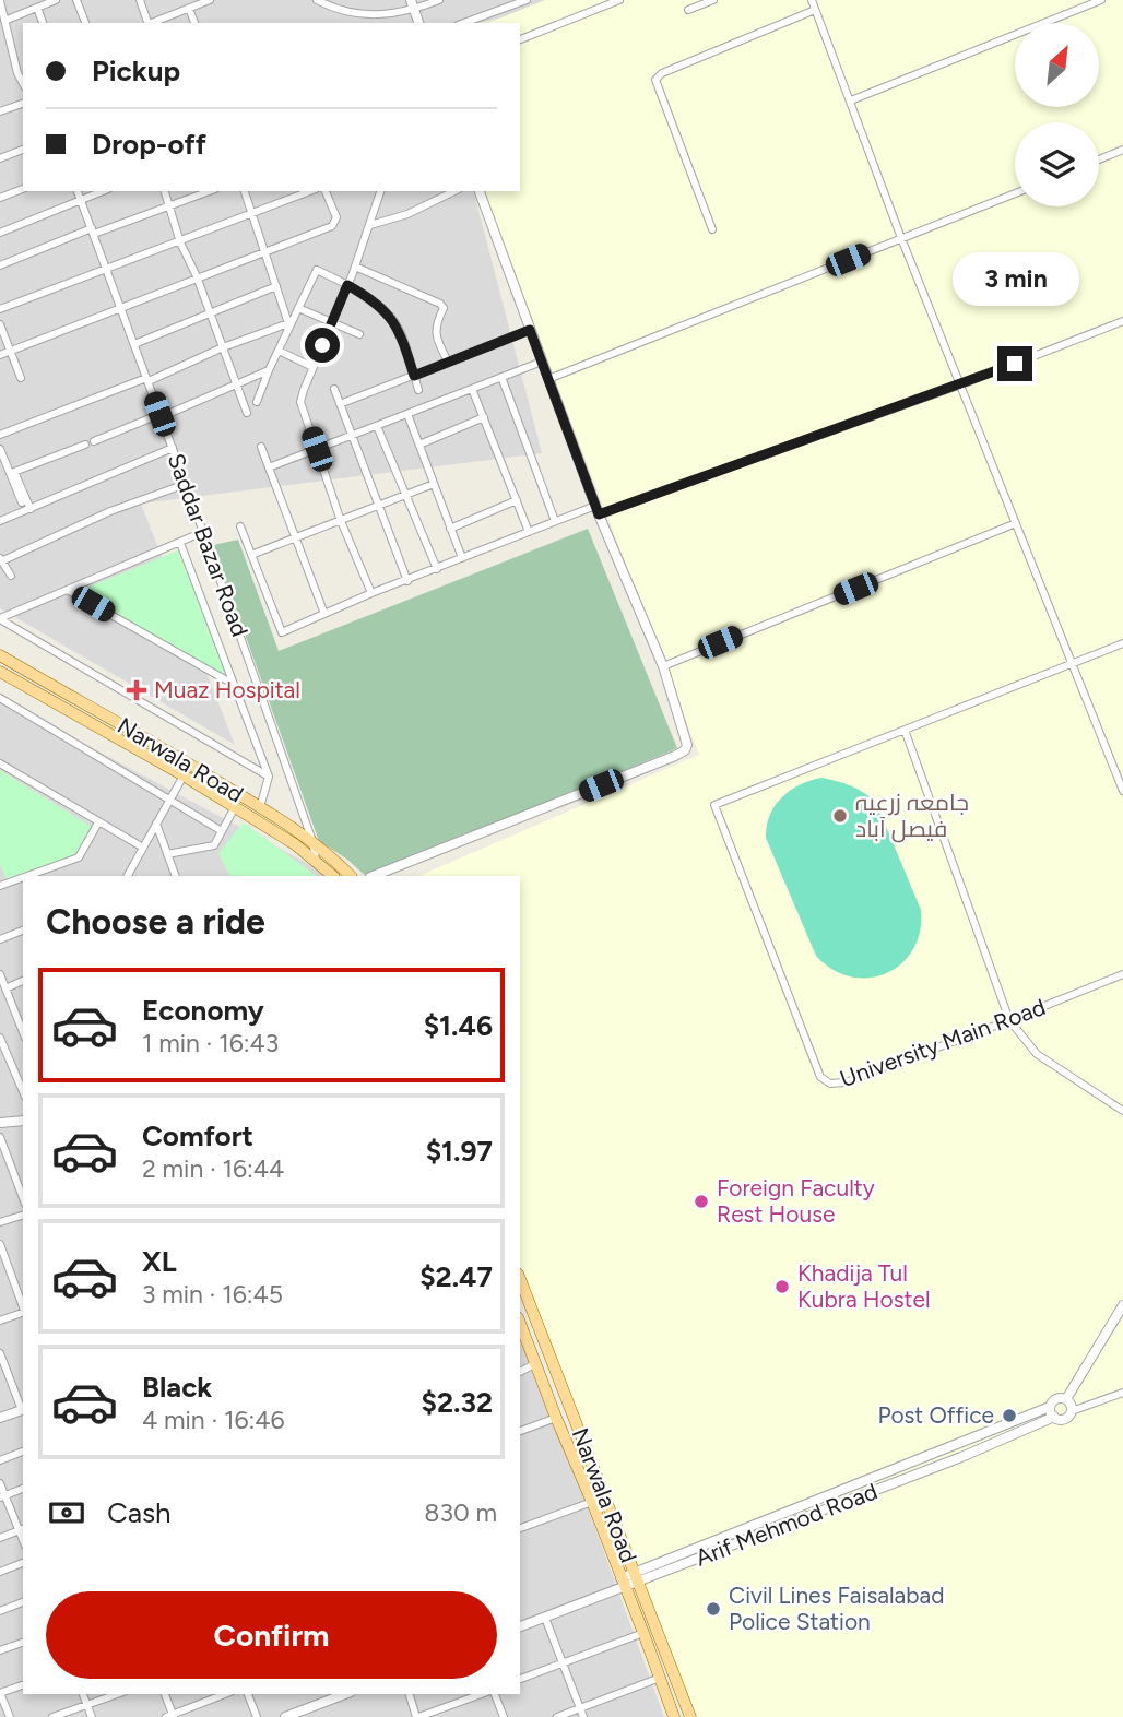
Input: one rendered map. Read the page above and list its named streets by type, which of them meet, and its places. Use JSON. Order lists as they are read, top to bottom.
{
  "streets": {
    "main road": ["Narwala Road"],
    "street": ["Saddar Bazar Road", "University Main Road", "Arif Mehmod Road"]
  },
  "crossings": [
    ["Saddar Bazar Road", "Narwala Road"],
    ["Narwala Road", "Arif Mehmod Road"]
  ],
  "places": {
    "health": ["Muaz Hospital"],
    "other": [
      "جامعہ زرعیہ فیصل آباد",
      "Foreign Faculty Rest House",
      "Khadija Tul Kubra Hostel",
      "Post Office",
      "Civil Lines Faisalabad Police Station"
    ]
  },
  "north": "top right",
  "page": {
    "banner": ["Pickup", "Drop-off"],
    "bubble": "3 min",
    "heading": "Choose a ride",
    "list": [
      {
        "name": "Economy",
        "note": "1 min · 16:43",
        "value": "$1.46"
      },
      {
        "name": "Comfort",
        "note": "2 min · 16:44",
        "value": "$1.97"
      },
      {
        "name": "XL",
        "note": "3 min · 16:45",
        "value": "$2.47"
      },
      {
        "name": "Black",
        "note": "4 min · 16:46",
        "value": "$2.32"
      }
    ],
    "pay": ["Cash", "830 m"],
    "buttons": "Confirm"
  }
}
